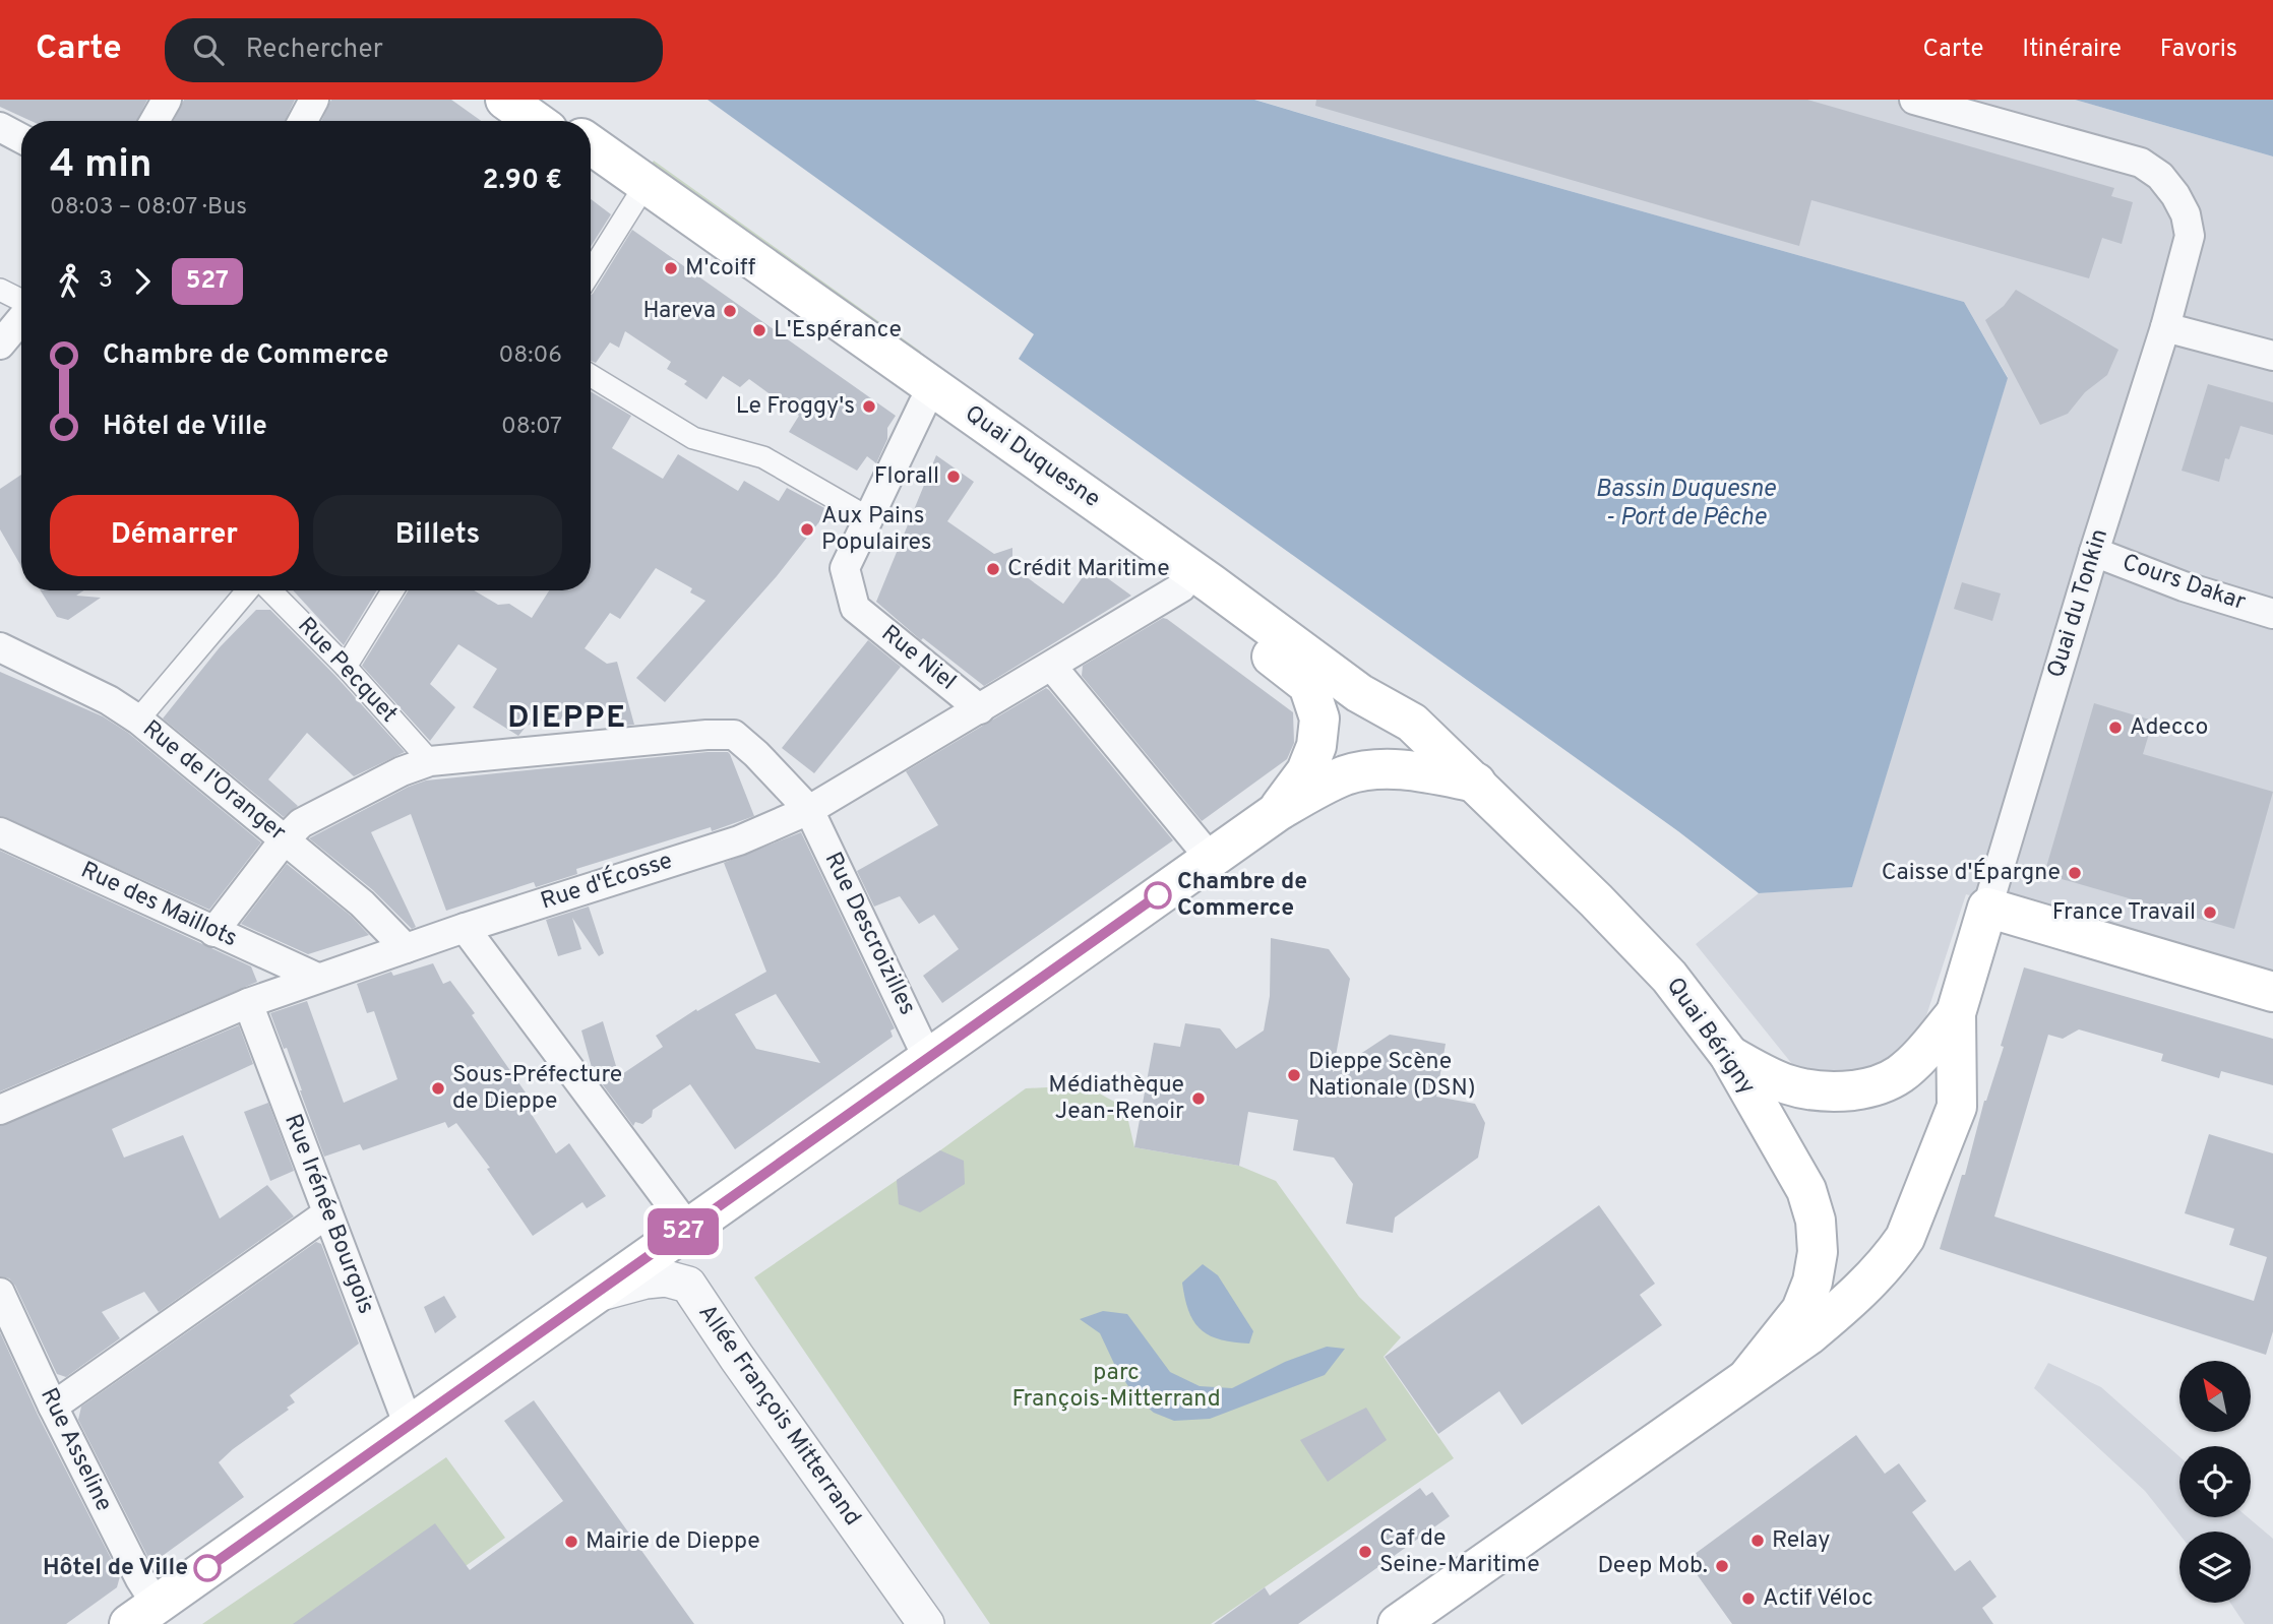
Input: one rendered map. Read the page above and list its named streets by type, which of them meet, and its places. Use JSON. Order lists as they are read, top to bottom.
{
  "streets": {
    "main road": ["Quai Duquesne", "Quai du Tonkin", "Quai Bérigny"],
    "street": [
      "Cours Dakar",
      "Rue Niel",
      "Rue Pecquet",
      "Rue de l'Oranger",
      "Rue d'Écosse",
      "Rue des Maillots",
      "Rue Descroizilles",
      "Rue Irénée Bourgois",
      "Allée François Mitterrand",
      "Rue Asseline"
    ]
  },
  "crossings": [
    ["Quai Duquesne", "Rue d'Écosse"],
    ["Quai Duquesne", "Quai Bérigny"],
    ["Cours Dakar", "Quai du Tonkin"],
    ["Quai du Tonkin", "Quai Bérigny"],
    ["Rue Niel", "Rue d'Écosse"],
    ["Rue Pecquet", "Rue Descroizilles"],
    ["Rue de l'Oranger", "Rue d'Écosse"],
    ["Rue d'Écosse", "Rue des Maillots"],
    ["Rue d'Écosse", "Rue Descroizilles"],
    ["Rue d'Écosse", "Rue Irénée Bourgois"]
  ],
  "districts": ["DIEPPE"],
  "water": ["Bassin Duquesne - Port de Pêche"],
  "parks": ["parc François-Mitterrand"],
  "places": [
    "M'coiff",
    "Hareva",
    "L'Espérance",
    "Le Froggy's",
    "Florall",
    "Aux Pains Populaires",
    "Crédit Maritime",
    "Adecco",
    "Caisse d'Épargne",
    "Chambre de Commerce",
    "France Travail",
    "Dieppe Scène Nationale (DSN)",
    "Sous-Préfecture de Dieppe",
    "Médiathèque Jean-Renoir",
    "Relay",
    "Mairie de Dieppe",
    "Caf de Seine-Maritime",
    "Deep Mob.",
    "Hôtel de Ville",
    "Actif Véloc"
  ],
  "lines": ["bus line 527"],
  "north": "top left",
  "page": {
    "header": "Carte",
    "search": "Rechercher",
    "nav": ["Carte", "Itinéraire", "Favoris"],
    "on_map": "527",
    "heading": ["4 min", "08:03 – 08:07 · Bus", "2.90 €"],
    "legs": ["3", "527"],
    "list": [
      {
        "name": "Chambre de Commerce",
        "value": "08:06"
      },
      {
        "name": "Hôtel de Ville",
        "value": "08:07"
      }
    ],
    "buttons": ["Démarrer", "Billets"]
  }
}
